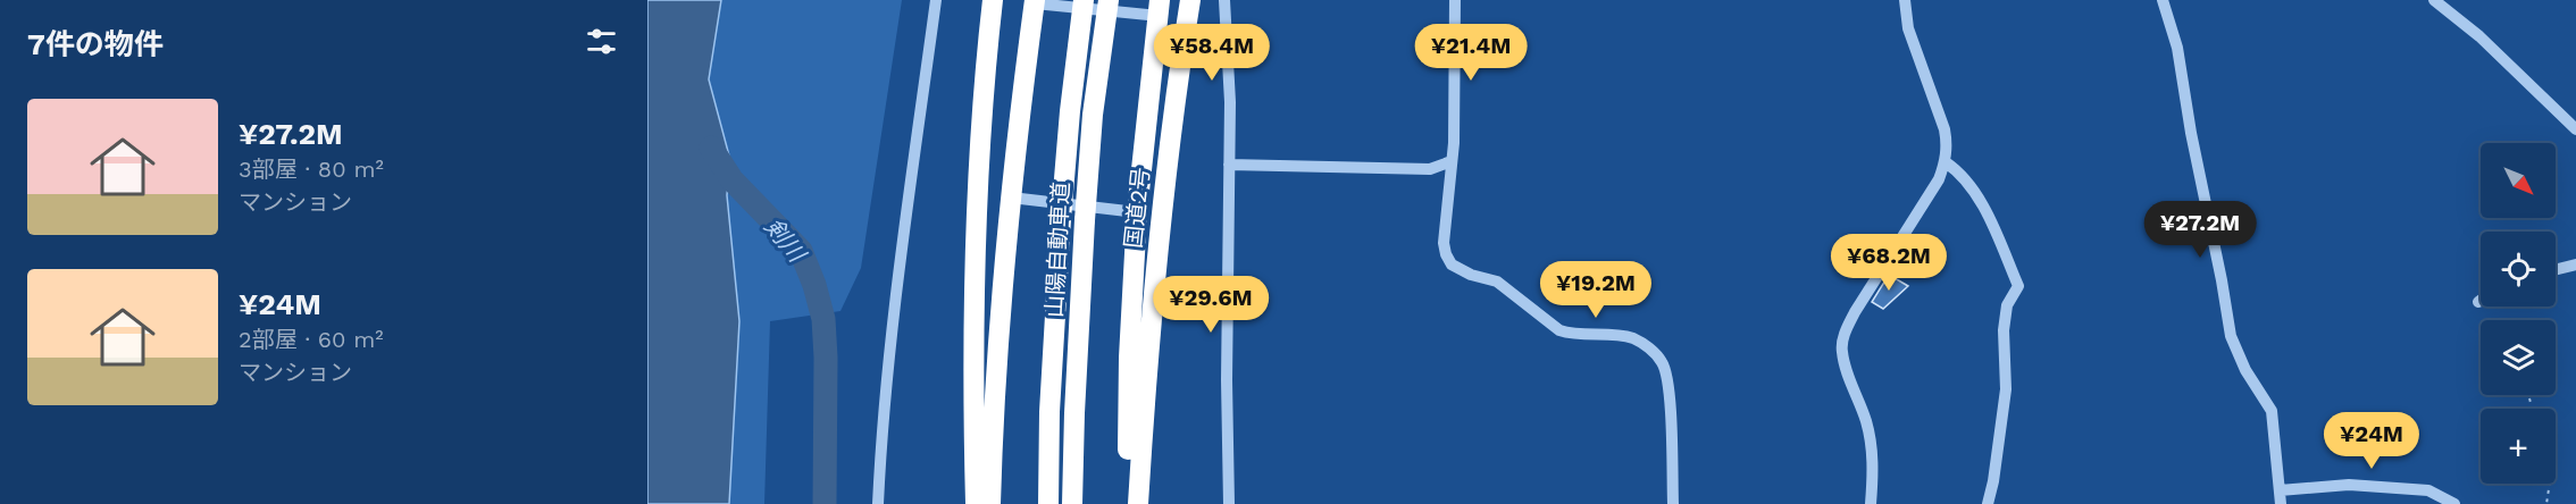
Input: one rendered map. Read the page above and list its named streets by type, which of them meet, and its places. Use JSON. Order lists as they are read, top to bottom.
{
  "streets": {
    "highway": ["国道2号", "山陽自動車道"]
  },
  "water": ["剣川"],
  "north": "bottom right",
  "page": {
    "heading": "7件の物件",
    "price": [
      "¥58.4M",
      "¥21.4M",
      "¥27.2M",
      "¥68.2M",
      "¥19.2M",
      "¥29.6M",
      "¥24M"
    ],
    "list": [
      {
        "name": "¥27.2M",
        "note": "3部屋 · 80 m² · マンション"
      },
      {
        "name": "¥24M",
        "note": "2部屋 · 60 m² · マンション"
      }
    ],
    "map_buttons": "+"
  }
}
